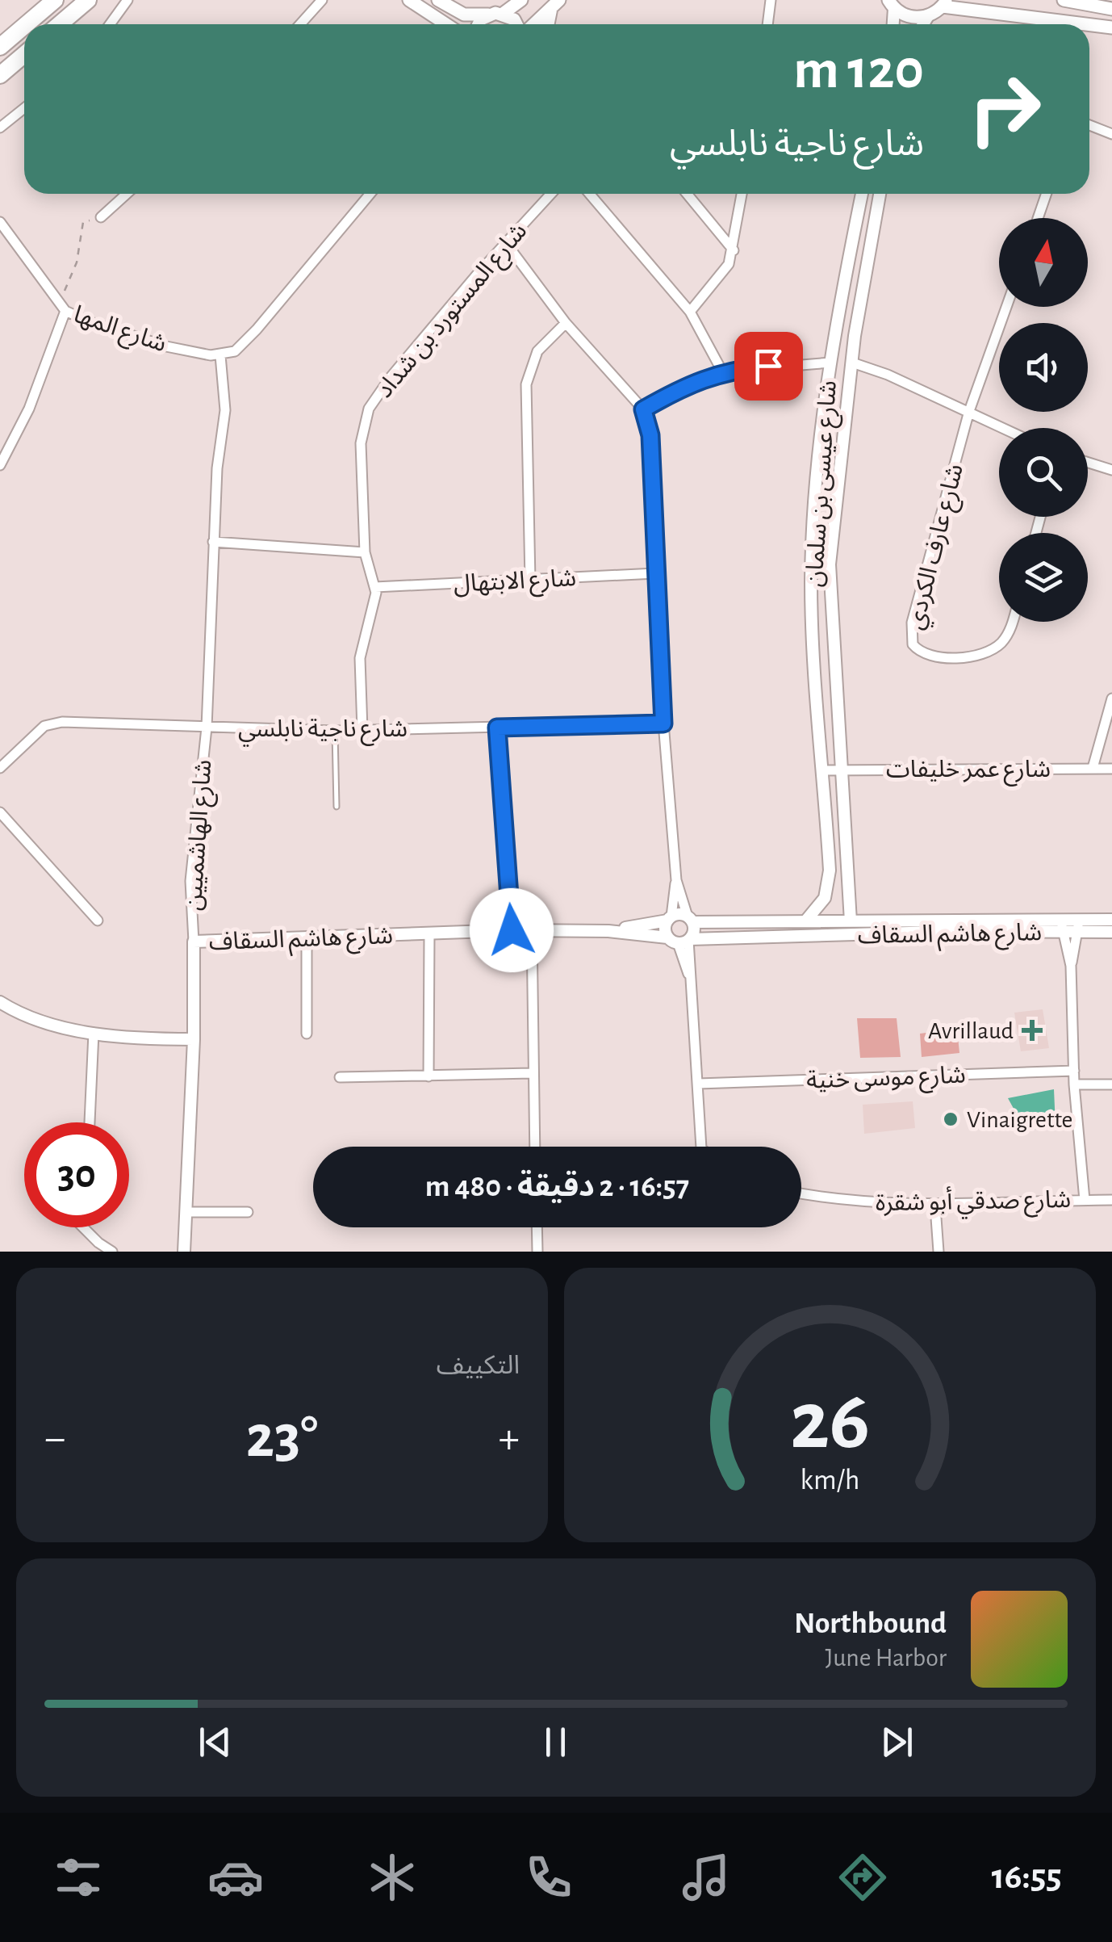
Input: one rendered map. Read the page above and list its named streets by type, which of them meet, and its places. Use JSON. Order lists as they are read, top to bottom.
{
  "streets": {
    "street": [
      "شارع المستورد بن شداد",
      "شارع المها",
      "شارع عيسى بن سلمان",
      "شارع عارف الكردي",
      "شارع الابتهال",
      "شارع ناجية نابلسي",
      "شارع عمر خليفات",
      "شارع الهاشميين",
      "شارع هاشم السقاف",
      "شارع موسى خنية",
      "شارع صدقي أبو شقرة"
    ]
  },
  "crossings": [
    ["شارع المستورد بن شداد", "شارع الابتهال"],
    ["شارع المستورد بن شداد", "شارع ناجية نابلسي"],
    ["شارع المها", "شارع الهاشميين"],
    ["شارع عيسى بن سلمان", "شارع عمر خليفات"],
    ["شارع عيسى بن سلمان", "شارع هاشم السقاف"],
    ["شارع ناجية نابلسي", "شارع الهاشميين"],
    ["شارع الهاشميين", "شارع هاشم السقاف"]
  ],
  "places": {
    "health": ["Avrillaud"],
    "other": ["Vinaigrette"]
  },
  "north": "top",
  "page": {
    "turn": ["120 m", "شارع ناجية نابلسي"],
    "limit": "30",
    "trip": "16:57 · 2 دقيقة · 480 m",
    "tile": "التكييف",
    "heat": ["−", "23°", "+"],
    "song": ["Northbound", "June Harbor"],
    "tabs": "16:55",
    "gauge": ["26", "km/h"]
  }
}
